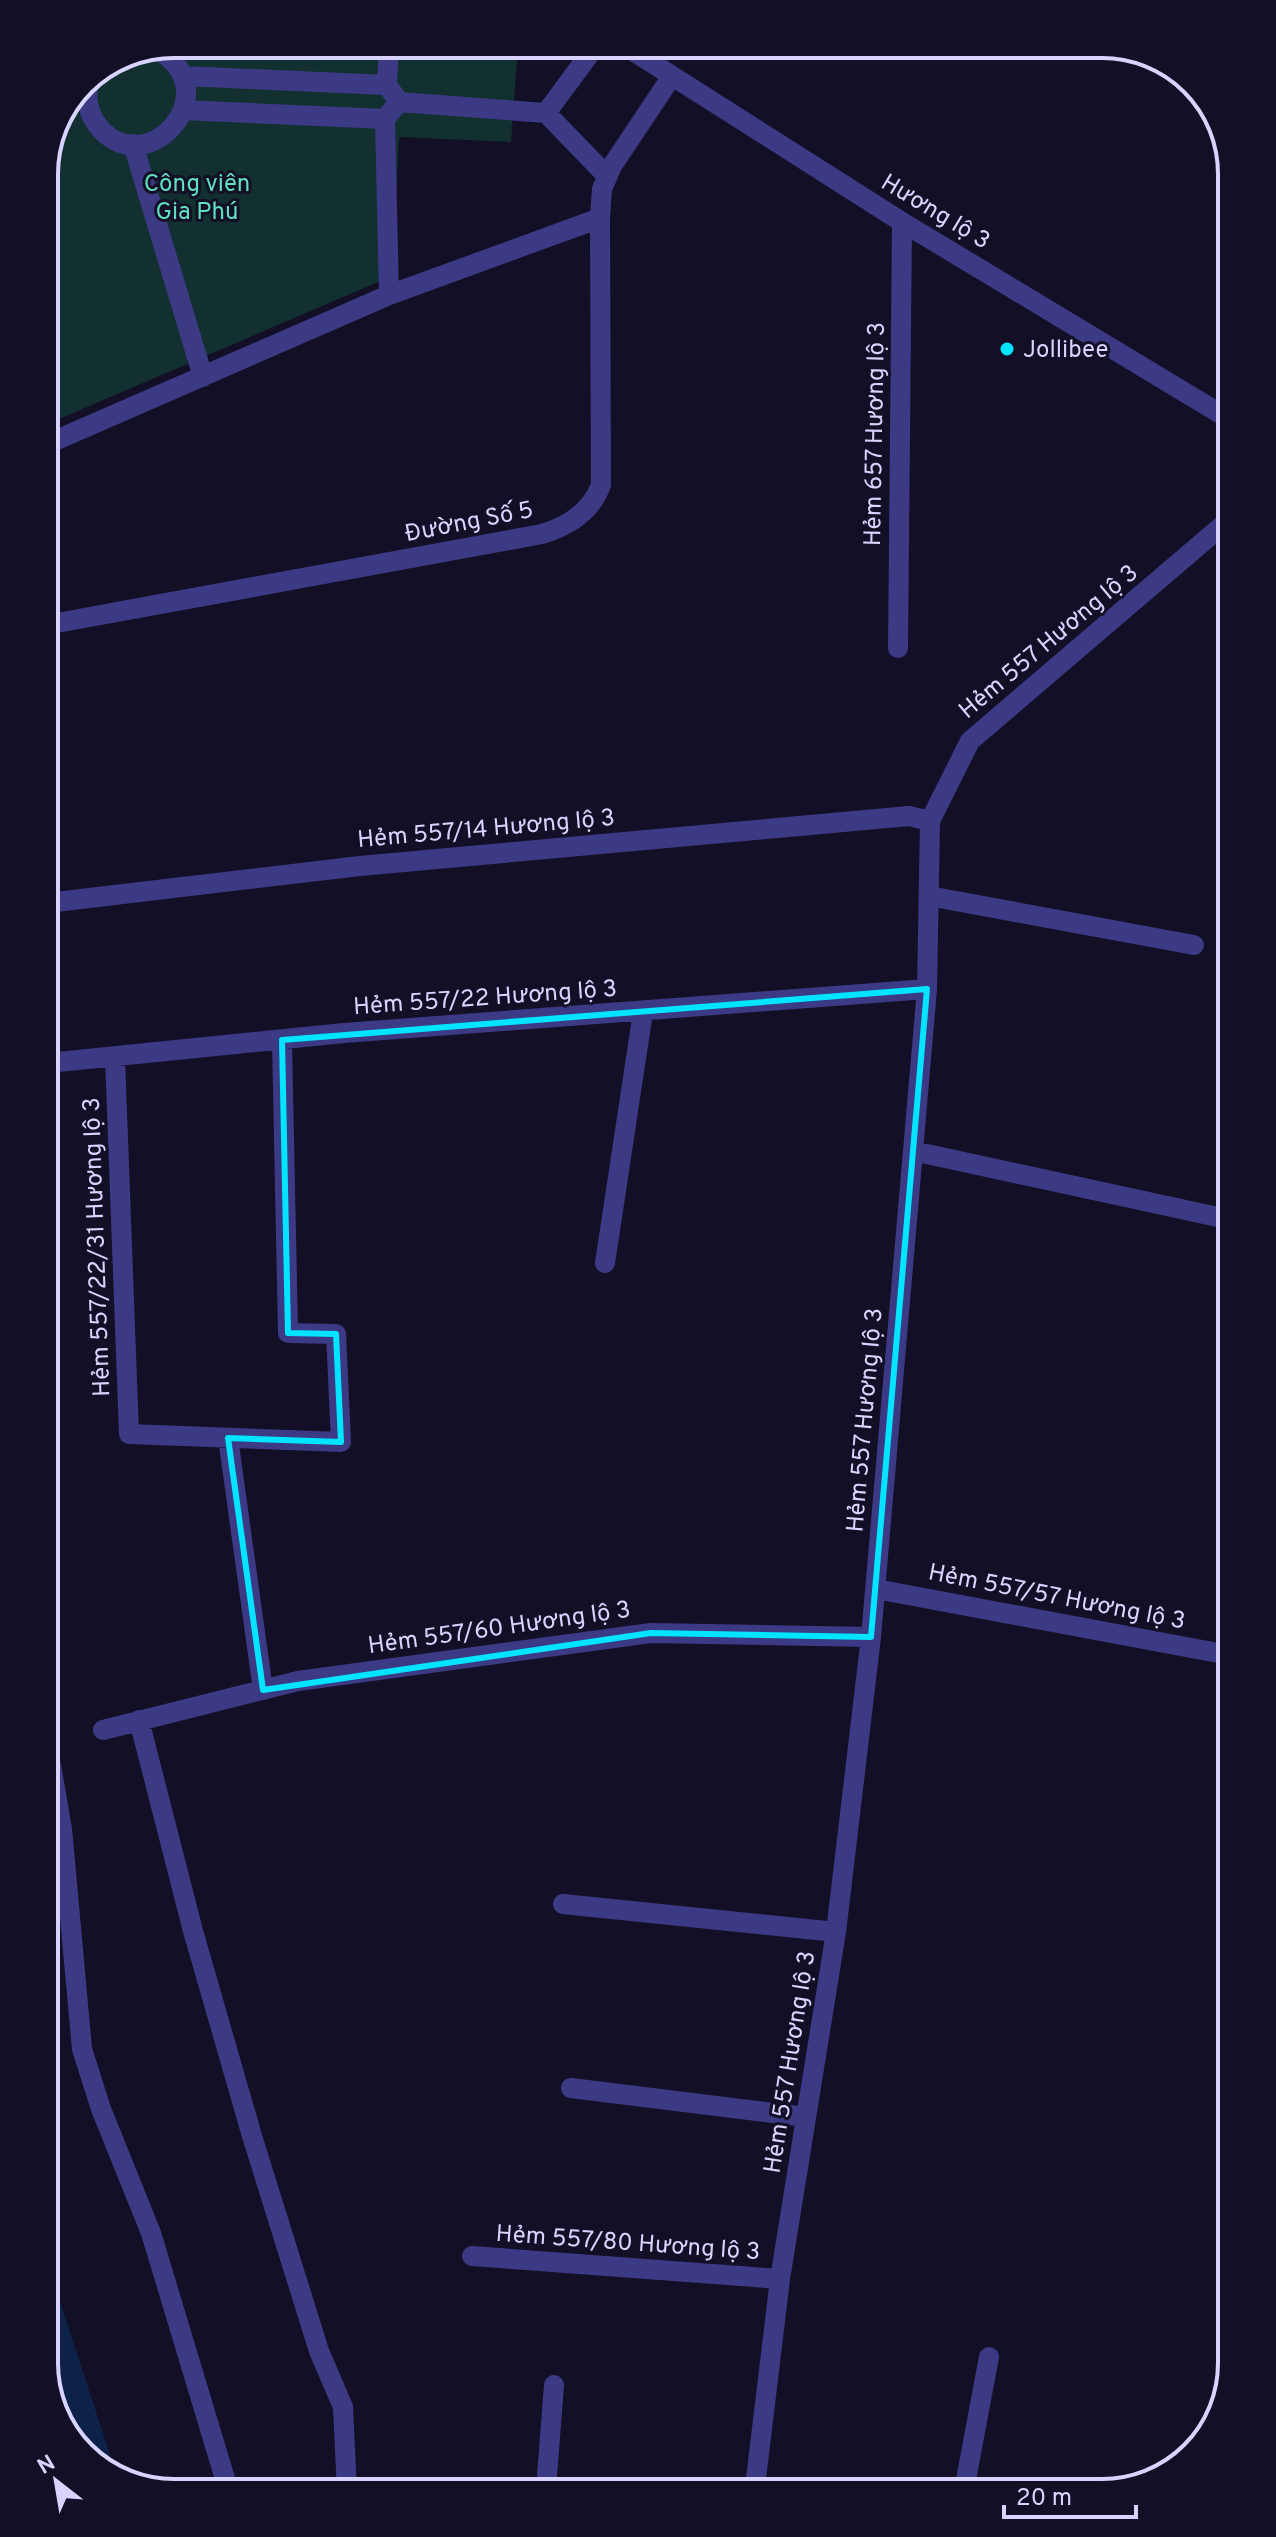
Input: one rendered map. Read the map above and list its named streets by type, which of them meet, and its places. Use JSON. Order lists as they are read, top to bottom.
{
  "streets": {
    "street": [
      "Hương lộ 3",
      "Hẻm 657 Hương lộ 3",
      "Đường Số 5",
      "Hẻm 557 Hương lộ 3",
      "Hẻm 557/14 Hương lộ 3",
      "Hẻm 557/22 Hương lộ 3",
      "Hẻm 557/22/31 Hương lộ 3",
      "Hẻm 557/57 Hương lộ 3",
      "Hẻm 557/60 Hương lộ 3",
      "Hẻm 557/80 Hương lộ 3"
    ]
  },
  "crossings": [
    ["Hương lộ 3", "Hẻm 657 Hương lộ 3"],
    ["Hương lộ 3", "Đường Số 5"],
    ["Hẻm 557 Hương lộ 3", "Hẻm 557/14 Hương lộ 3"],
    ["Hẻm 557 Hương lộ 3", "Hẻm 557/22 Hương lộ 3"],
    ["Hẻm 557 Hương lộ 3", "Hẻm 557/57 Hương lộ 3"],
    ["Hẻm 557 Hương lộ 3", "Hẻm 557/60 Hương lộ 3"],
    ["Hẻm 557 Hương lộ 3", "Hẻm 557/80 Hương lộ 3"],
    ["Hẻm 557/22 Hương lộ 3", "Hẻm 557/22/31 Hương lộ 3"]
  ],
  "parks": ["Công viên Gia Phú"],
  "places": ["Jollibee"],
  "scale_bar": "20 m",
  "north": "top left"
}
